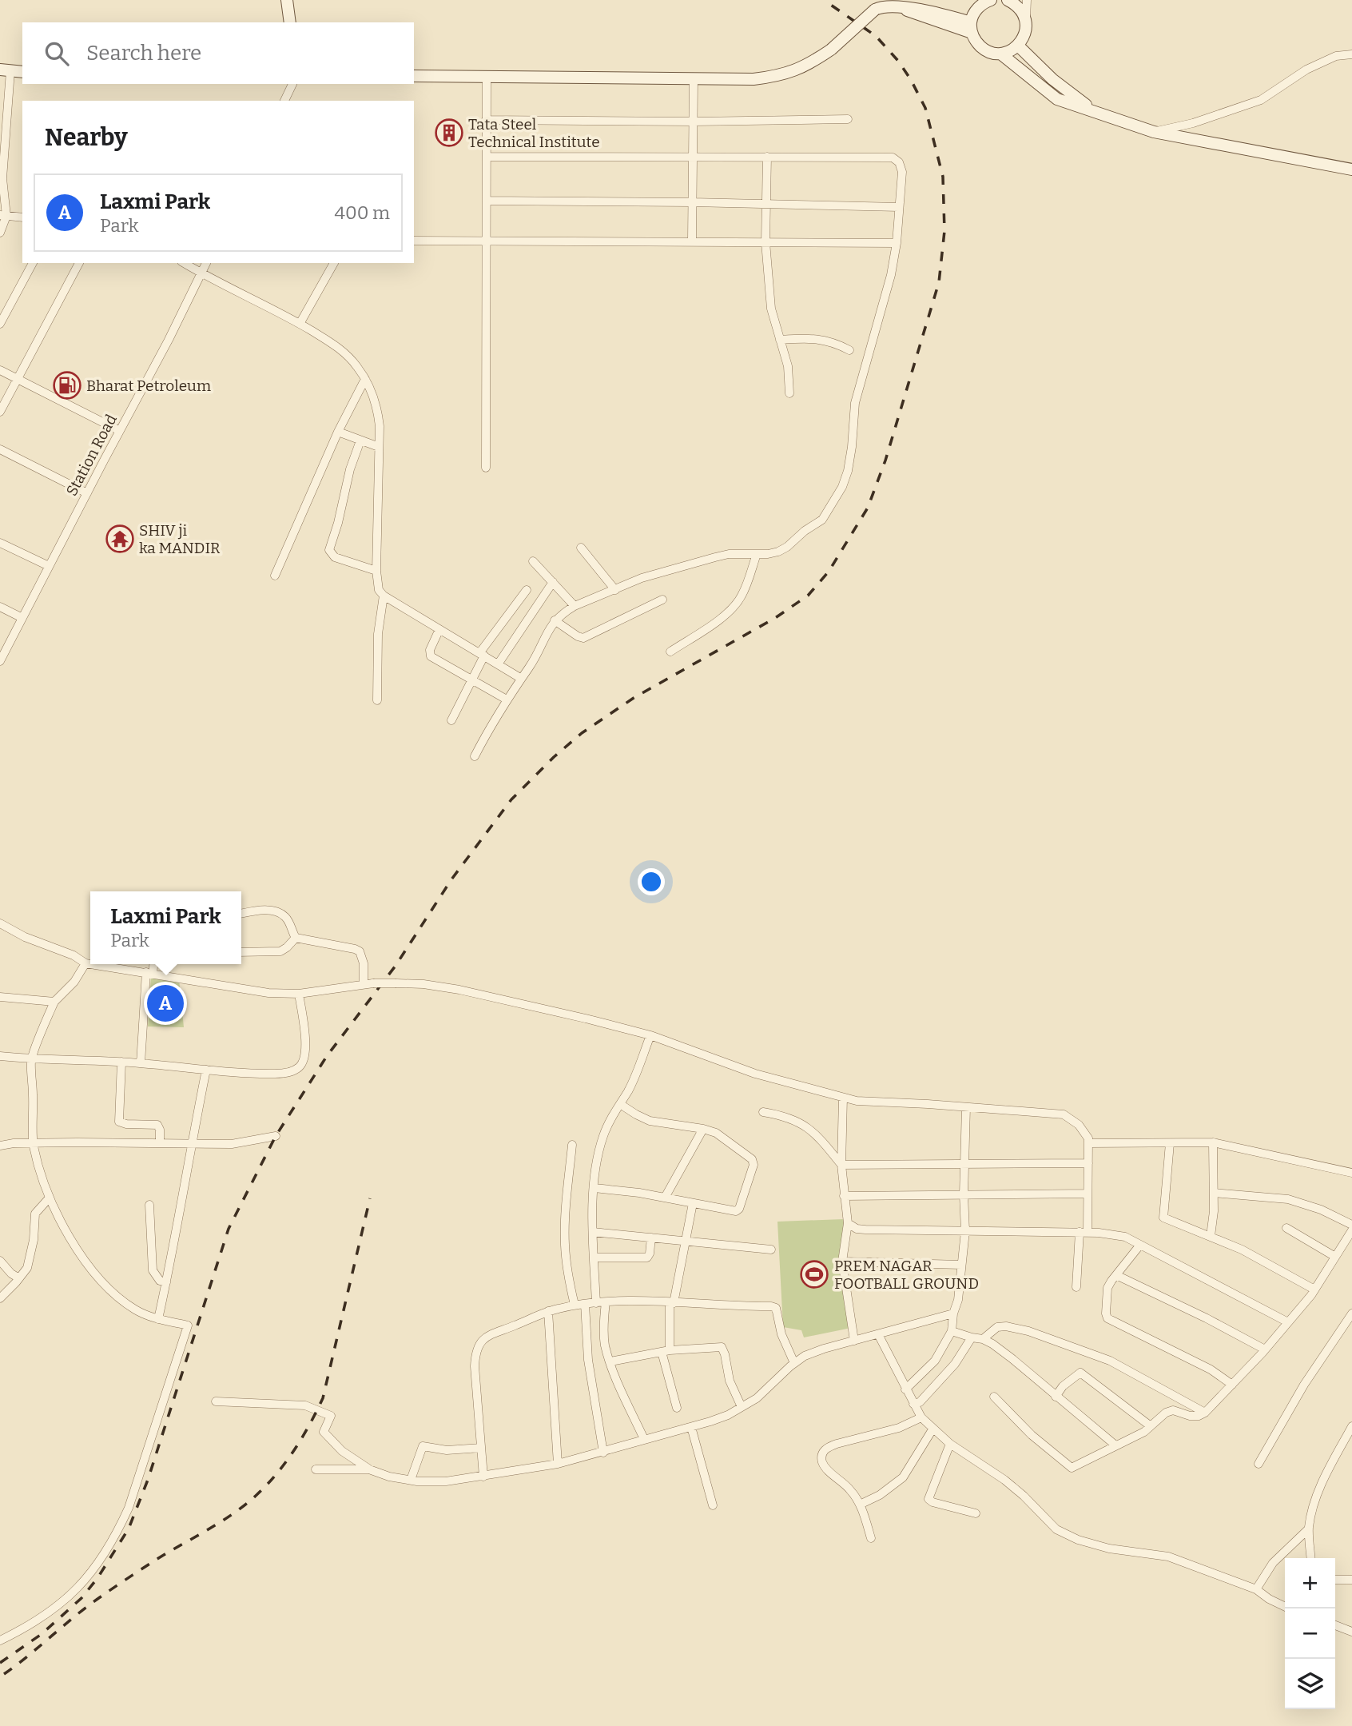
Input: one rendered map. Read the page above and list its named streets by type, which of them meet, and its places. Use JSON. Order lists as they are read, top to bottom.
{
  "streets": {
    "street": ["Station Road"]
  },
  "places": {
    "building": ["Tata Steel Technical Institute"],
    "fuel station": ["Bharat Petroleum"],
    "temple": ["SHIV ji ka MANDIR"],
    "sports": ["PREM NAGAR FOOTBALL GROUND"]
  },
  "page": {
    "search": "Search here",
    "heading": "Nearby",
    "list": [
      {
        "mark": "A",
        "name": "Laxmi Park",
        "note": "Park",
        "value": "400 m"
      }
    ],
    "popup": ["Laxmi Park", "Park"],
    "pins": "A",
    "map_buttons": ["+", "−"]
  }
}
